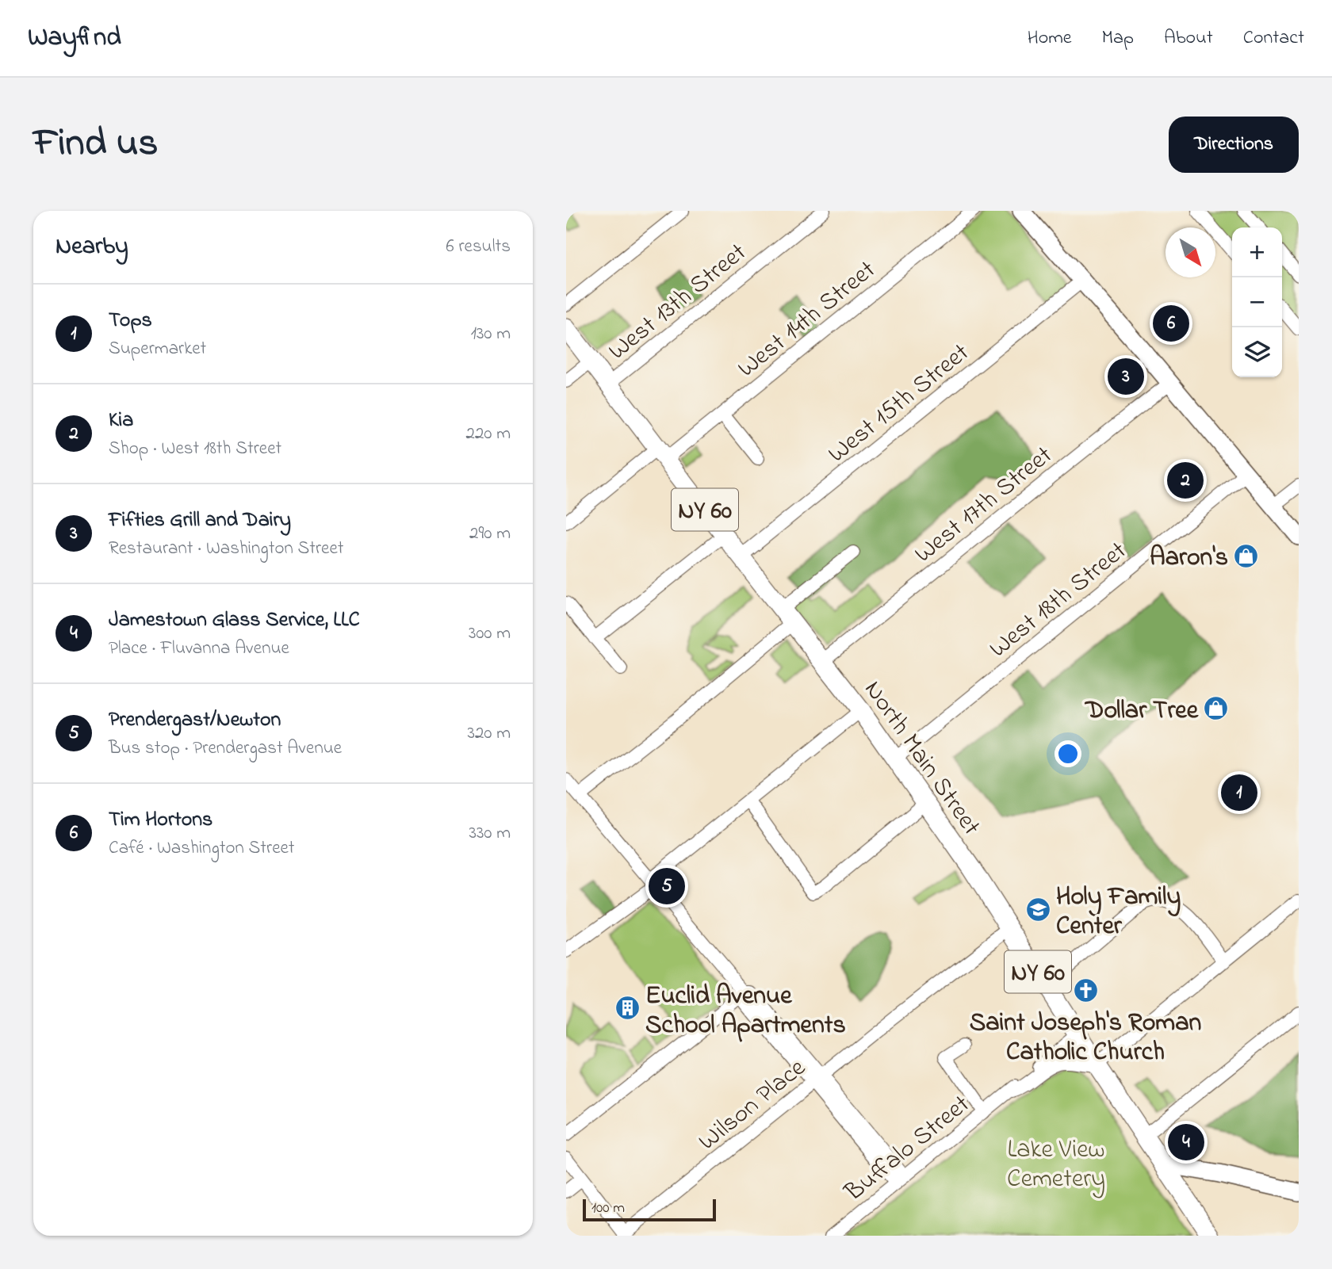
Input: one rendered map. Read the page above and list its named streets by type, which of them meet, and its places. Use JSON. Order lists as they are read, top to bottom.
{
  "streets": {
    "highway": ["NY 60", "North Main Street"],
    "street": [
      "West 13th Street",
      "West 14th Street",
      "West 15th Street",
      "West 17th Street",
      "West 18th Street",
      "Wilson Place",
      "Buffalo Street"
    ]
  },
  "crossings": [
    ["West 13th Street", "North Main Street"],
    ["West 14th Street", "North Main Street"],
    ["West 15th Street", "North Main Street"],
    ["West 17th Street", "North Main Street"],
    ["West 18th Street", "North Main Street"],
    ["North Main Street", "Wilson Place"],
    ["North Main Street", "Buffalo Street"]
  ],
  "parks": ["Lake View Cemetery"],
  "places": {
    "shop": ["Aaron's", "Dollar Tree"],
    "school or university": ["Holy Family Center"],
    "church": ["Saint Joseph's Roman Catholic Church"],
    "building": ["Euclid Avenue School Apartments"]
  },
  "scale_bar": "100 m",
  "north": "bottom right",
  "page": {
    "header": "Wayfind",
    "nav": [
      "Home",
      "Map",
      "About",
      "Contact"
    ],
    "title": "Find us",
    "buttons": "Directions",
    "heading": ["Nearby", "6 results"],
    "map_buttons": ["+", "−"],
    "list": [
      {
        "mark": "1",
        "name": "Tops",
        "note": "Supermarket",
        "value": "130 m"
      },
      {
        "mark": "2",
        "name": "Kia",
        "note": "Shop · West 18th Street",
        "value": "220 m"
      },
      {
        "mark": "3",
        "name": "Fifties Grill and Dairy",
        "note": "Restaurant · Washington Street",
        "value": "290 m"
      },
      {
        "mark": "4",
        "name": "Jamestown Glass Service, LLC",
        "note": "Place · Fluvanna Avenue",
        "value": "300 m"
      },
      {
        "mark": "5",
        "name": "Prendergast/Newton",
        "note": "Bus stop · Prendergast Avenue",
        "value": "320 m"
      },
      {
        "mark": "6",
        "name": "Tim Hortons",
        "note": "Café · Washington Street",
        "value": "330 m"
      }
    ],
    "pins": [
      "6",
      "3",
      "2",
      "1",
      "5",
      "4"
    ],
    "scale": "100 m"
  }
}
